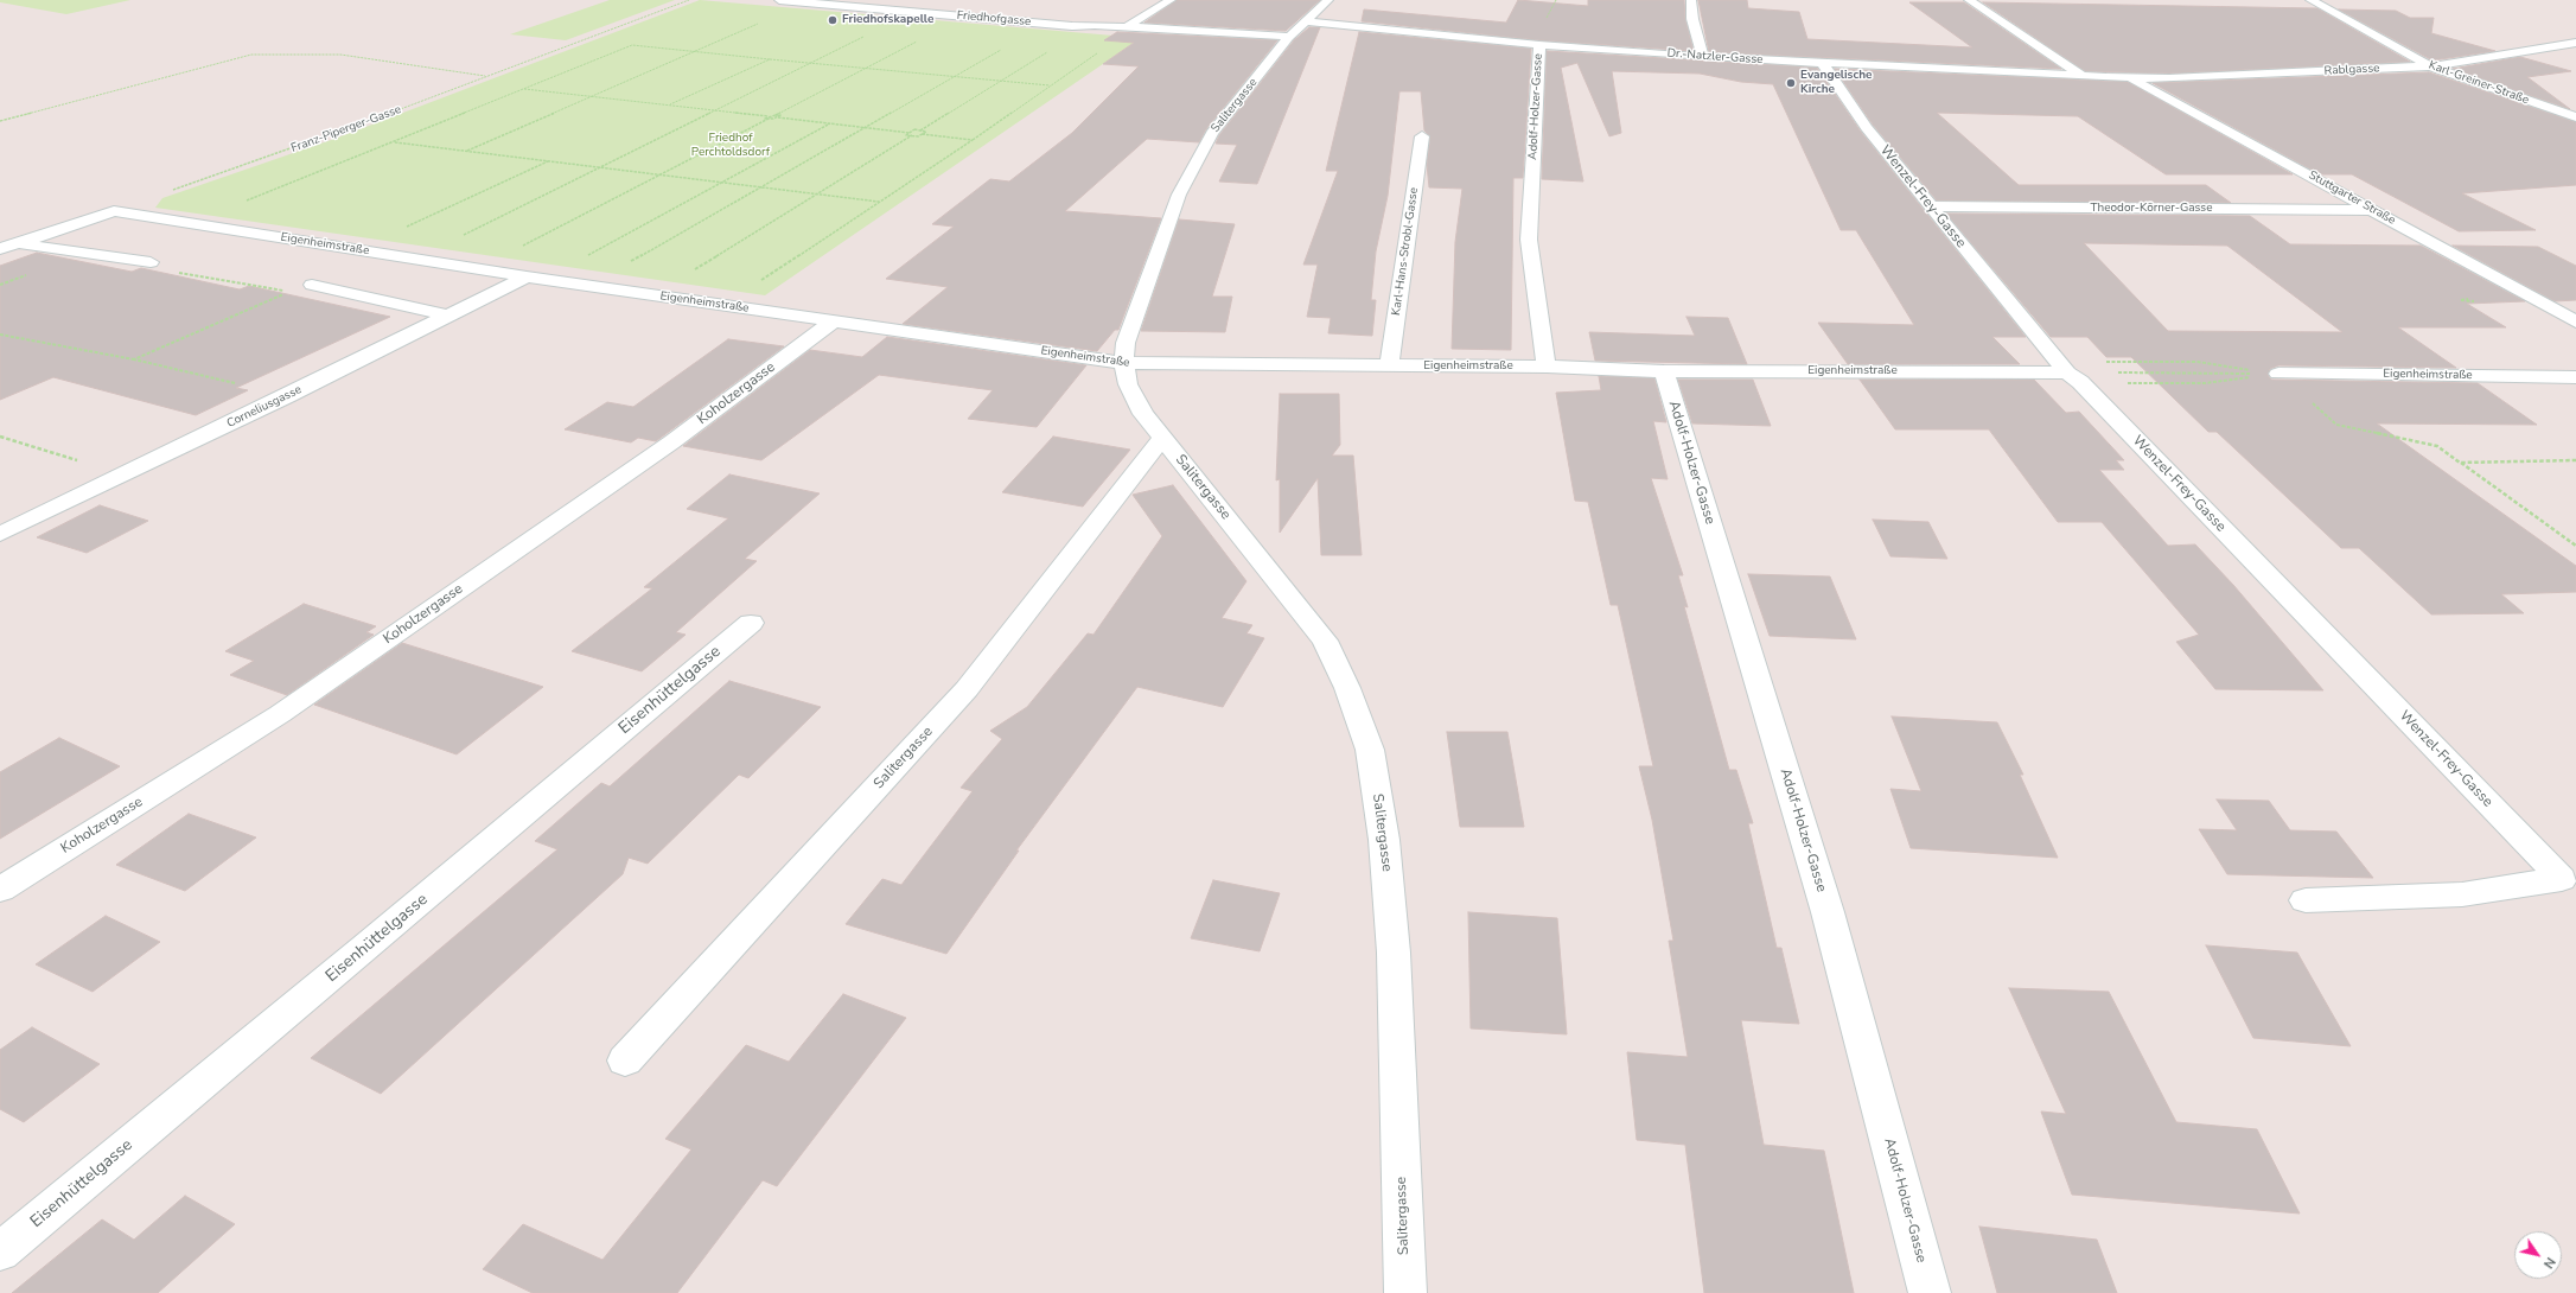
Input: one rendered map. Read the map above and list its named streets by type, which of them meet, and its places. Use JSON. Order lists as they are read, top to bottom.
{
  "streets": {
    "street": [
      "Friedhofgasse",
      "Dr.-Natzler-Gasse",
      "Rablgasse",
      "Karl-Greiner-Straße",
      "Salitergasse",
      "Adolf-Holzer-Gasse",
      "Wenzel-Frey-Gasse",
      "Stuttgarter Straße",
      "Theodor-Körner-Gasse",
      "Eigenheimstraße",
      "Karl-Hans-Strobl-Gasse",
      "Koholzergasse",
      "Corneliusgasse",
      "Eisenhüttelgasse"
    ],
    "path": ["Franz-Piperger-Gasse"]
  },
  "crossings": [
    ["Friedhofgasse", "Dr.-Natzler-Gasse"],
    ["Friedhofgasse", "Salitergasse"],
    ["Dr.-Natzler-Gasse", "Rablgasse"],
    ["Dr.-Natzler-Gasse", "Salitergasse"],
    ["Dr.-Natzler-Gasse", "Adolf-Holzer-Gasse"],
    ["Dr.-Natzler-Gasse", "Wenzel-Frey-Gasse"],
    ["Dr.-Natzler-Gasse", "Stuttgarter Straße"],
    ["Rablgasse", "Karl-Greiner-Straße"],
    ["Rablgasse", "Stuttgarter Straße"],
    ["Salitergasse", "Eigenheimstraße"],
    ["Adolf-Holzer-Gasse", "Eigenheimstraße"],
    ["Franz-Piperger-Gasse", "Eigenheimstraße"],
    ["Wenzel-Frey-Gasse", "Theodor-Körner-Gasse"],
    ["Wenzel-Frey-Gasse", "Eigenheimstraße"],
    ["Stuttgarter Straße", "Theodor-Körner-Gasse"],
    ["Eigenheimstraße", "Karl-Hans-Strobl-Gasse"],
    ["Eigenheimstraße", "Koholzergasse"],
    ["Eigenheimstraße", "Corneliusgasse"]
  ],
  "parks": ["Friedhof Perchtoldsdorf"],
  "places": ["Friedhofskapelle", "Evangelische Kirche"],
  "north": "bottom right"
}
